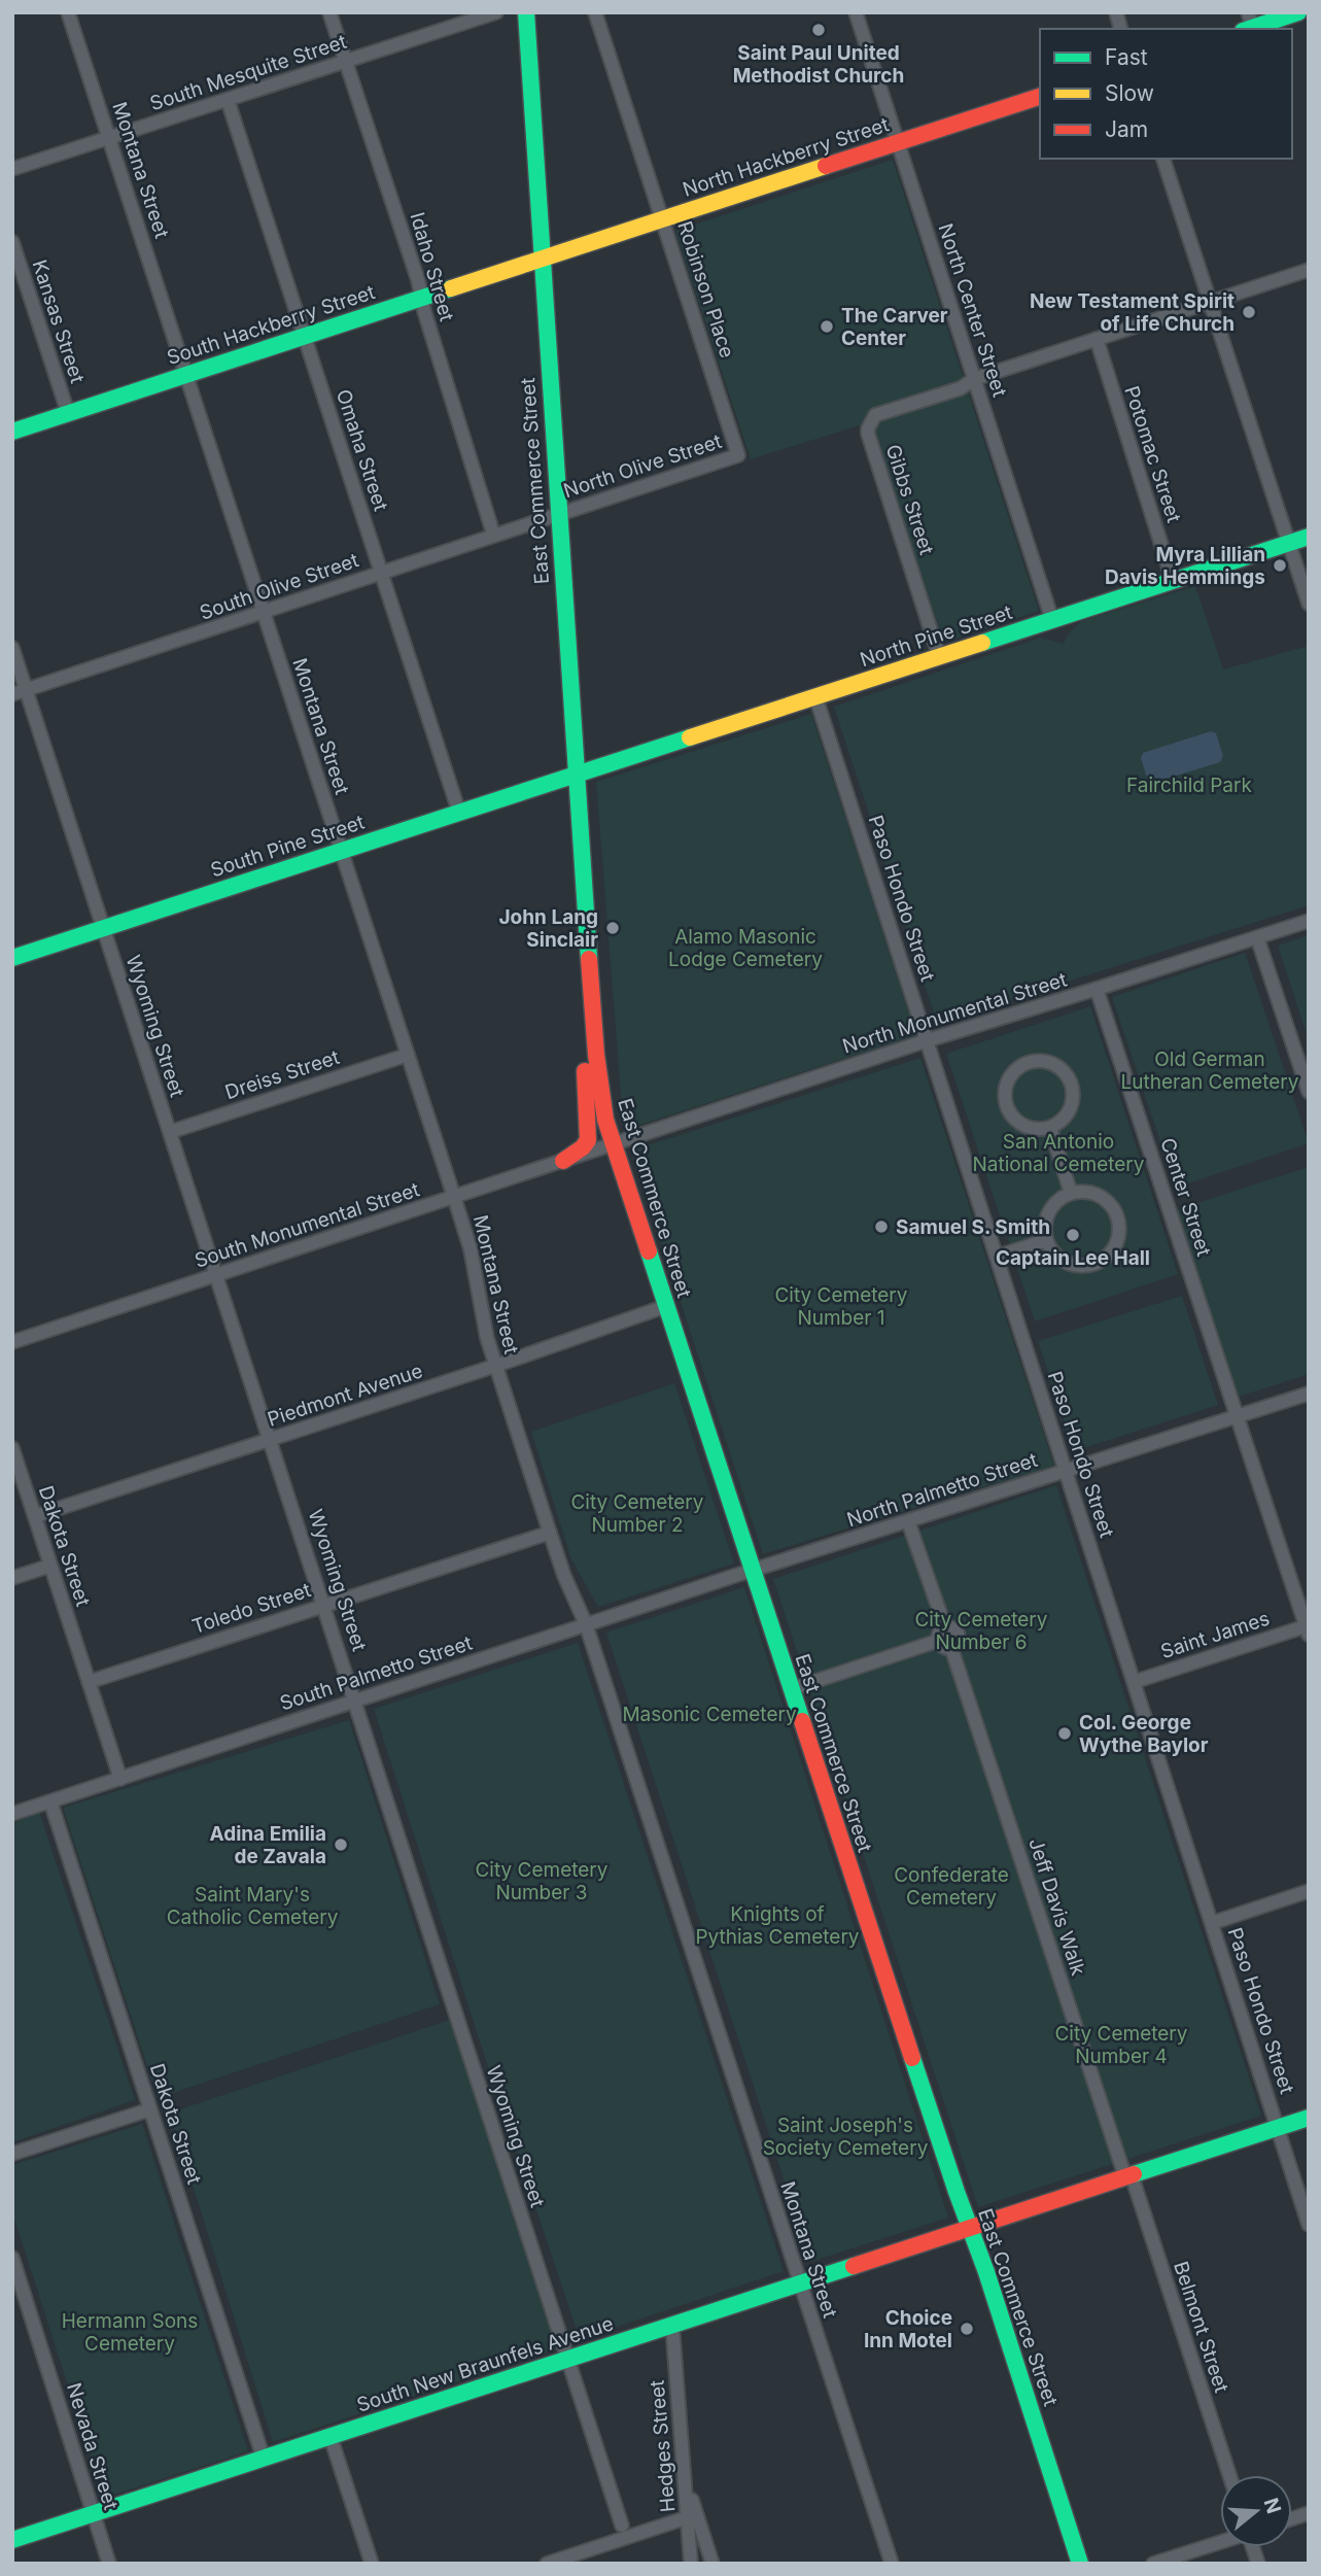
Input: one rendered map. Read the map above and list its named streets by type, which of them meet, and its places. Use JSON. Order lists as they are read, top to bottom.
{
  "streets": {
    "main road": [
      "North Hackberry Street",
      "South Hackberry Street",
      "East Commerce Street",
      "North Pine Street",
      "South Pine Street",
      "South New Braunfels Avenue"
    ],
    "street": [
      "South Mesquite Street",
      "Montana Street",
      "Idaho Street",
      "Robinson Place",
      "North Center Street",
      "Kansas Street",
      "Omaha Street",
      "Potomac Street",
      "North Olive Street",
      "Gibbs Street",
      "South Olive Street",
      "Paso Hondo Street",
      "North Monumental Street",
      "Wyoming Street",
      "Dreiss Street",
      "Center Street",
      "South Monumental Street",
      "Piedmont Avenue",
      "North Palmetto Street",
      "Dakota Street",
      "Toledo Street",
      "Saint James",
      "South Palmetto Street",
      "Jeff Davis Walk",
      "Belmont Street",
      "Nevada Street",
      "Hedges Street"
    ]
  },
  "crossings": [
    ["South Mesquite Street", "Montana Street"],
    ["South Mesquite Street", "Idaho Street"],
    ["South Mesquite Street", "Omaha Street"],
    ["North Hackberry Street", "Robinson Place"],
    ["North Hackberry Street", "North Center Street"],
    ["North Hackberry Street", "South Hackberry Street"],
    ["North Hackberry Street", "East Commerce Street"],
    ["Montana Street", "South Hackberry Street"],
    ["Montana Street", "South Olive Street"],
    ["Montana Street", "South Pine Street"],
    ["Montana Street", "Dreiss Street"],
    ["Montana Street", "South Monumental Street"],
    ["Montana Street", "Piedmont Avenue"],
    ["Montana Street", "Toledo Street"],
    ["Montana Street", "South Palmetto Street"],
    ["Montana Street", "South New Braunfels Avenue"],
    ["Idaho Street", "South Hackberry Street"],
    ["Idaho Street", "South Olive Street"],
    ["Robinson Place", "North Olive Street"],
    ["North Center Street", "Gibbs Street"],
    ["North Center Street", "North Pine Street"],
    ["Kansas Street", "South Hackberry Street"],
    ["South Hackberry Street", "Omaha Street"],
    ["South Hackberry Street", "East Commerce Street"],
    ["Omaha Street", "South Olive Street"],
    ["Omaha Street", "South Pine Street"],
    ["Potomac Street", "North Pine Street"],
    ["North Olive Street", "East Commerce Street"],
    ["North Olive Street", "South Olive Street"],
    ["East Commerce Street", "South Olive Street"],
    ["East Commerce Street", "North Pine Street"],
    ["East Commerce Street", "South Pine Street"],
    ["East Commerce Street", "North Monumental Street"],
    ["East Commerce Street", "South Monumental Street"],
    ["East Commerce Street", "Piedmont Avenue"],
    ["East Commerce Street", "North Palmetto Street"],
    ["East Commerce Street", "South Palmetto Street"],
    ["East Commerce Street", "South New Braunfels Avenue"],
    ["Gibbs Street", "North Pine Street"],
    ["South Olive Street", "Wyoming Street"],
    ["North Pine Street", "South Pine Street"],
    ["North Pine Street", "Paso Hondo Street"],
    ["South Pine Street", "Wyoming Street"],
    ["Paso Hondo Street", "North Monumental Street"],
    ["Paso Hondo Street", "North Palmetto Street"],
    ["Paso Hondo Street", "Saint James"],
    ["Paso Hondo Street", "South New Braunfels Avenue"],
    ["North Monumental Street", "Center Street"],
    ["North Monumental Street", "South Monumental Street"],
    ["Wyoming Street", "Dreiss Street"],
    ["Wyoming Street", "South Monumental Street"],
    ["Wyoming Street", "Piedmont Avenue"],
    ["Wyoming Street", "Toledo Street"],
    ["Wyoming Street", "South Palmetto Street"],
    ["Wyoming Street", "South New Braunfels Avenue"],
    ["Center Street", "North Palmetto Street"],
    ["Center Street", "Saint James"],
    ["Piedmont Avenue", "Dakota Street"],
    ["North Palmetto Street", "South Palmetto Street"],
    ["Dakota Street", "Toledo Street"],
    ["Dakota Street", "South Palmetto Street"],
    ["Dakota Street", "South New Braunfels Avenue"],
    ["Jeff Davis Walk", "Belmont Street"],
    ["Jeff Davis Walk", "South New Braunfels Avenue"],
    ["Belmont Street", "South New Braunfels Avenue"],
    ["South New Braunfels Avenue", "Nevada Street"],
    ["South New Braunfels Avenue", "Hedges Street"]
  ],
  "parks": [
    "Fairchild Park",
    "Alamo Masonic Lodge Cemetery",
    "Old German Lutheran Cemetery",
    "San Antonio National Cemetery",
    "City Cemetery Number 1",
    "City Cemetery Number 2",
    "City Cemetery Number 6",
    "Masonic Cemetery",
    "City Cemetery Number 3",
    "Confederate Cemetery",
    "Saint Mary's Catholic Cemetery",
    "Knights of Pythias Cemetery",
    "City Cemetery Number 4",
    "Saint Joseph's Society Cemetery",
    "Hermann Sons Cemetery"
  ],
  "places": [
    "Saint Paul United Methodist Church",
    "New Testament Spirit of Life Church",
    "The Carver Center",
    "Myra Lillian Davis Hemmings",
    "John Lang Sinclair",
    "Samuel S. Smith",
    "Captain Lee Hall",
    "Col. George Wythe Baylor",
    "Adina Emilia de Zavala",
    "Choice Inn Motel"
  ],
  "legend": ["Fast", "Slow", "Jam"],
  "north": "right"
}
